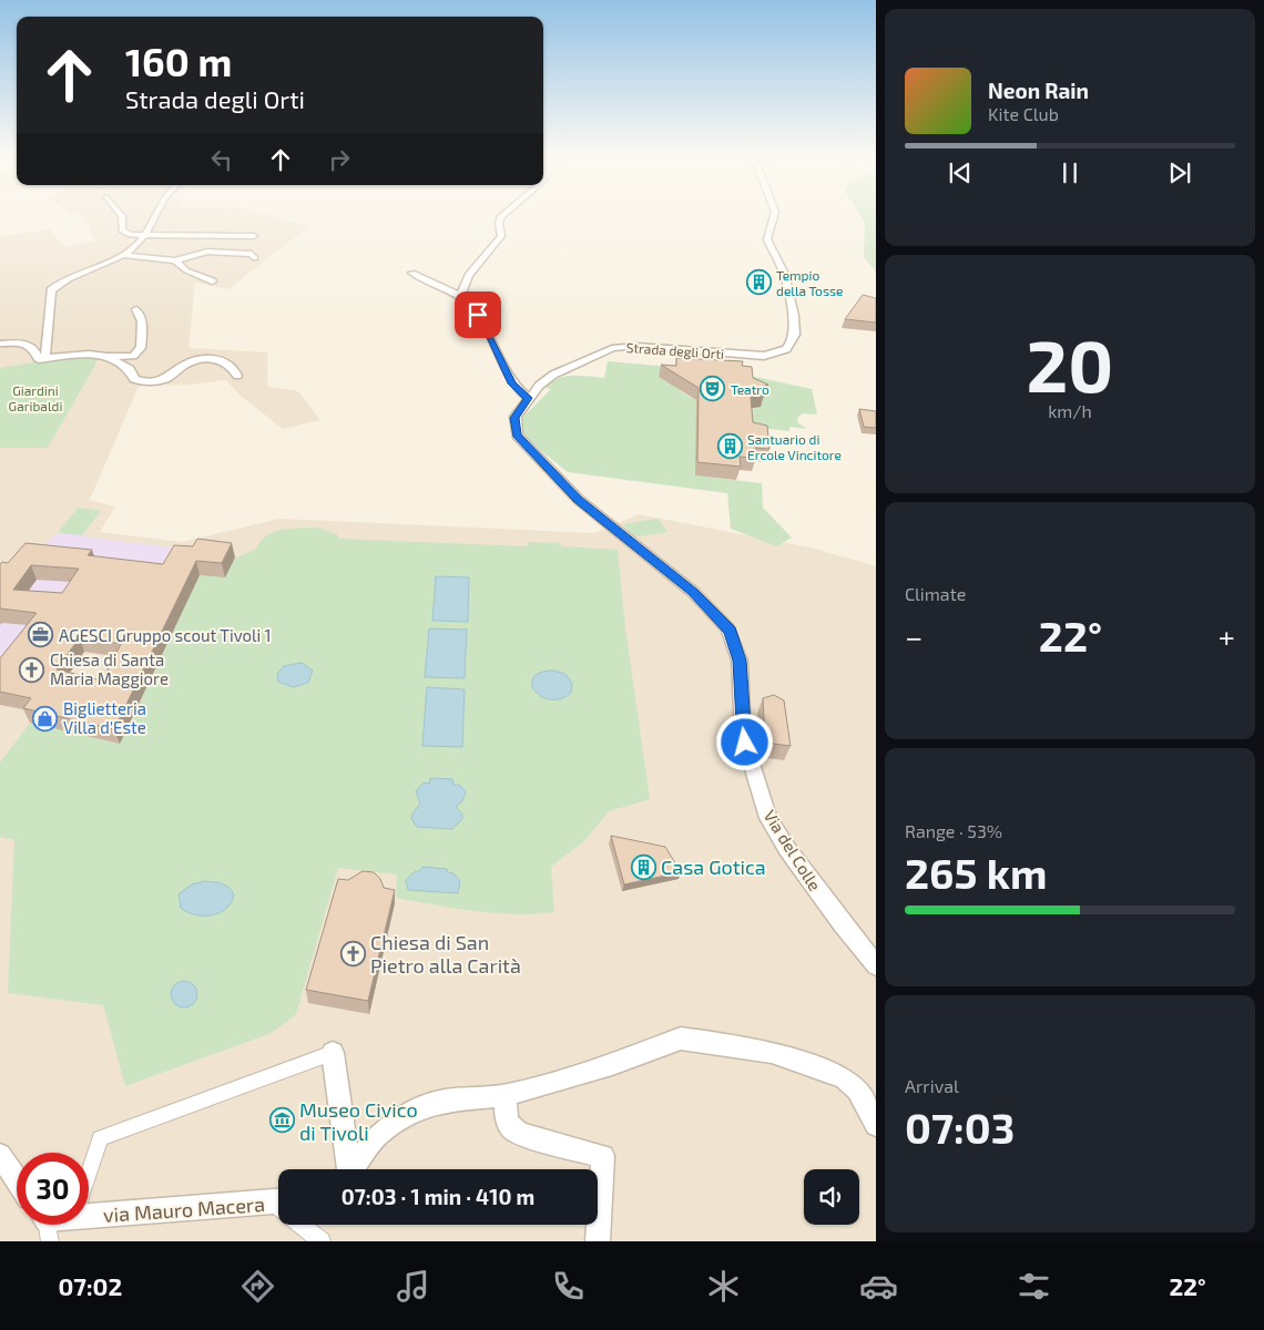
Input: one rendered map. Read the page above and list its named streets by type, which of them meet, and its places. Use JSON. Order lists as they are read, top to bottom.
{
  "streets": {
    "street": ["Strada degli Orti", "Via del Colle", "via Mauro Macera"]
  },
  "crossings": [
    ["Strada degli Orti", "Via del Colle"]
  ],
  "parks": ["Giardini Garibaldi"],
  "places": {
    "building": ["Tempio della Tosse", "Santuario di Ercole Vincitore", "Casa Gotica"],
    "theatre": ["Teatro"],
    "office": ["AGESCI Gruppo scout Tivoli 1"],
    "church": ["Chiesa di Santa Maria Maggiore", "Chiesa di San Pietro alla Carità"],
    "shop": ["Biglietteria Villa d'Este"],
    "museum": ["Museo Civico di Tivoli"]
  },
  "page": {
    "turn": ["160 m", "Strada degli Orti"],
    "song": ["Neon Rain", "Kite Club"],
    "tile": [
      ["20", "km/h"],
      "Climate",
      ["Range · 53%", "265 km"],
      ["Arrival", "07:03"]
    ],
    "heat": ["−", "22°", "+"],
    "limit": "30",
    "trip": "07:03 · 1 min · 410 m",
    "tabs": ["07:02", "22°"]
  }
}
